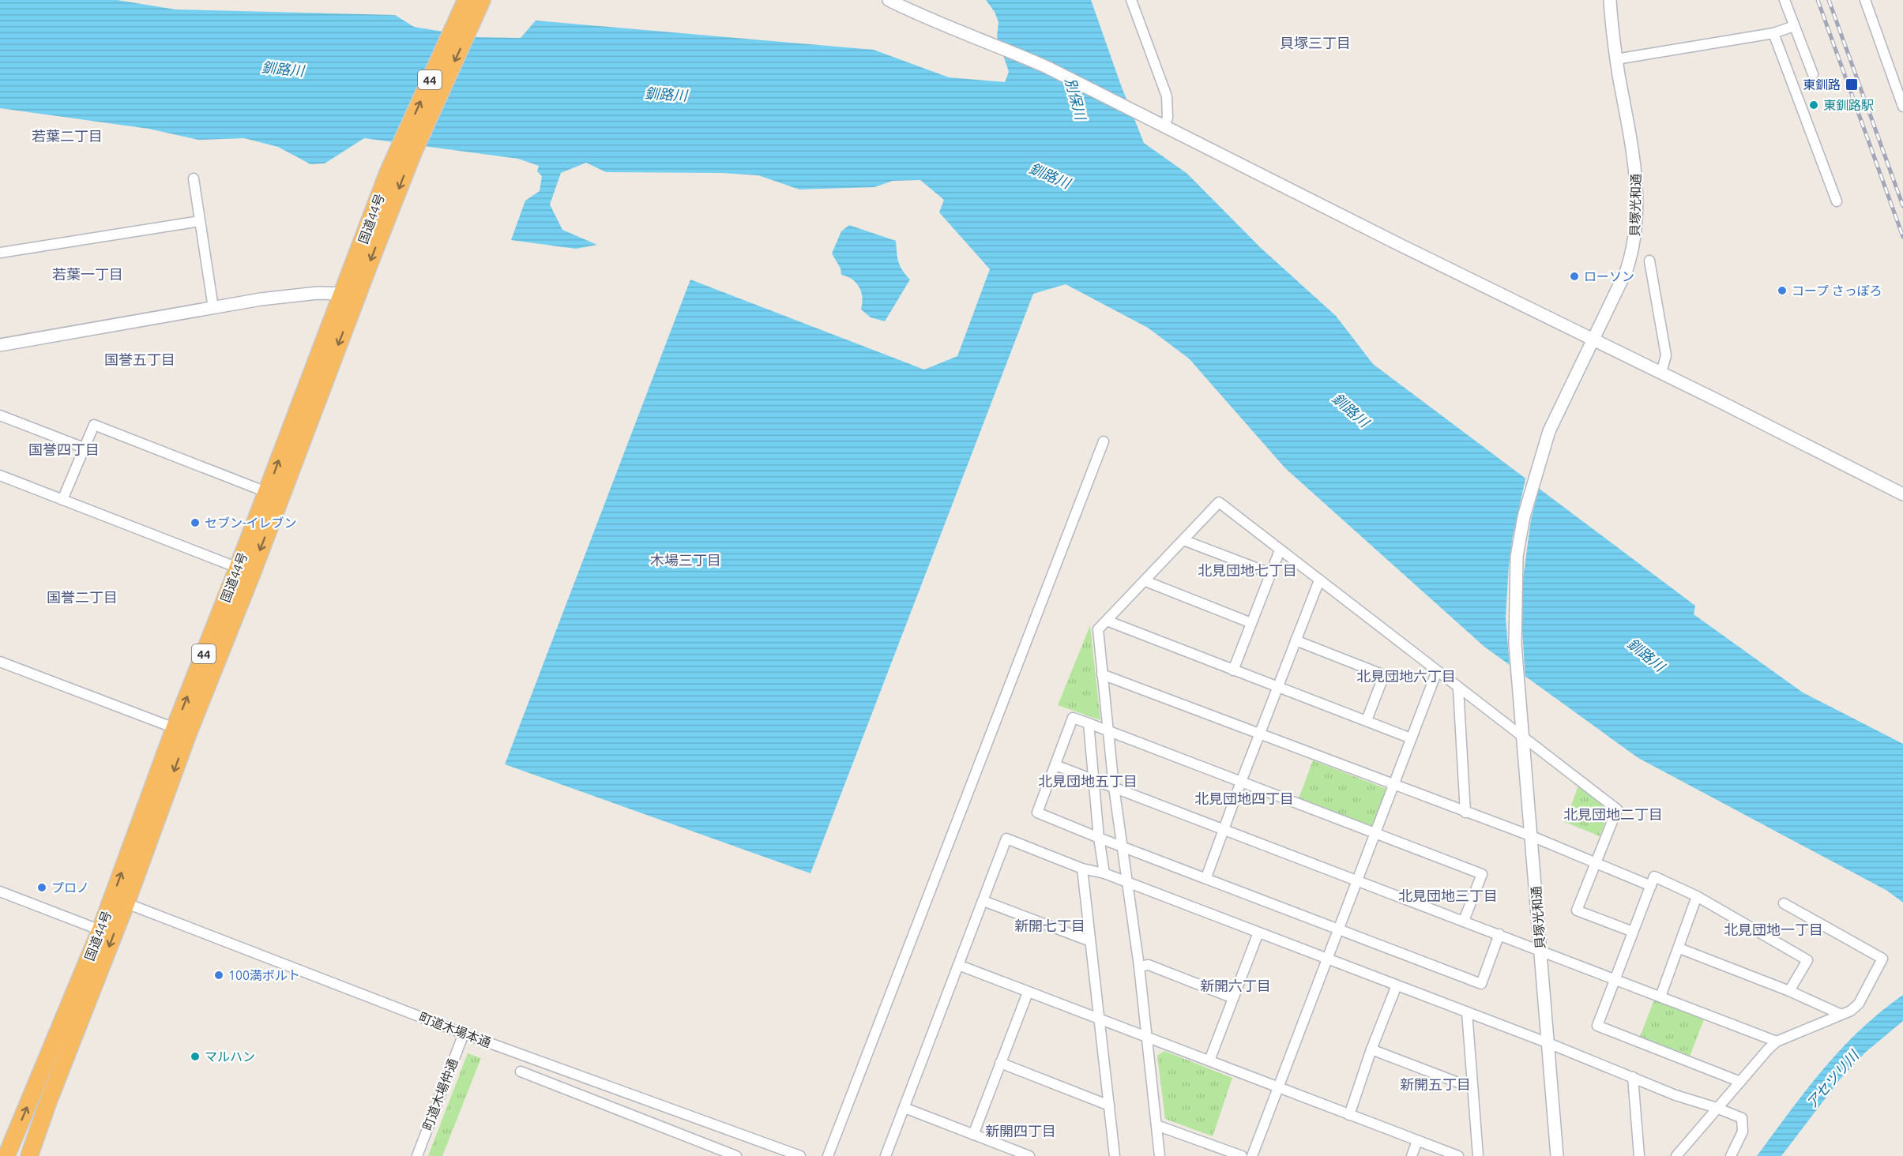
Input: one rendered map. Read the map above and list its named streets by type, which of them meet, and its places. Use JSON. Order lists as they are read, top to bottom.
{
  "streets": {
    "highway": ["44", "国道44号"],
    "street": ["貝塚光和通", "町道木場本通", "町道木場仲通"]
  },
  "crossings": [
    ["国道44号", "町道木場本通"],
    ["町道木場本通", "町道木場仲通"]
  ],
  "districts": [
    "貝塚三丁目",
    "若葉二丁目",
    "若葉一丁目",
    "国誉五丁目",
    "国誉四丁目",
    "木場三丁目",
    "北見団地七丁目",
    "国誉二丁目",
    "北見団地六丁目",
    "北見団地五丁目",
    "北見団地四丁目",
    "北見団地二丁目",
    "北見団地三丁目",
    "新開七丁目",
    "北見団地一丁目",
    "新開六丁目",
    "新開五丁目",
    "新開四丁目"
  ],
  "water": ["釧路川", "別保川", "アセツリ川"],
  "places": {
    "transit": ["東釧路"],
    "other": [
      "東釧路駅",
      "ローソン",
      "コープ さっぽろ",
      "セブン-イレブン",
      "プロノ",
      "100満ボルト",
      "マルハン"
    ]
  }
}
